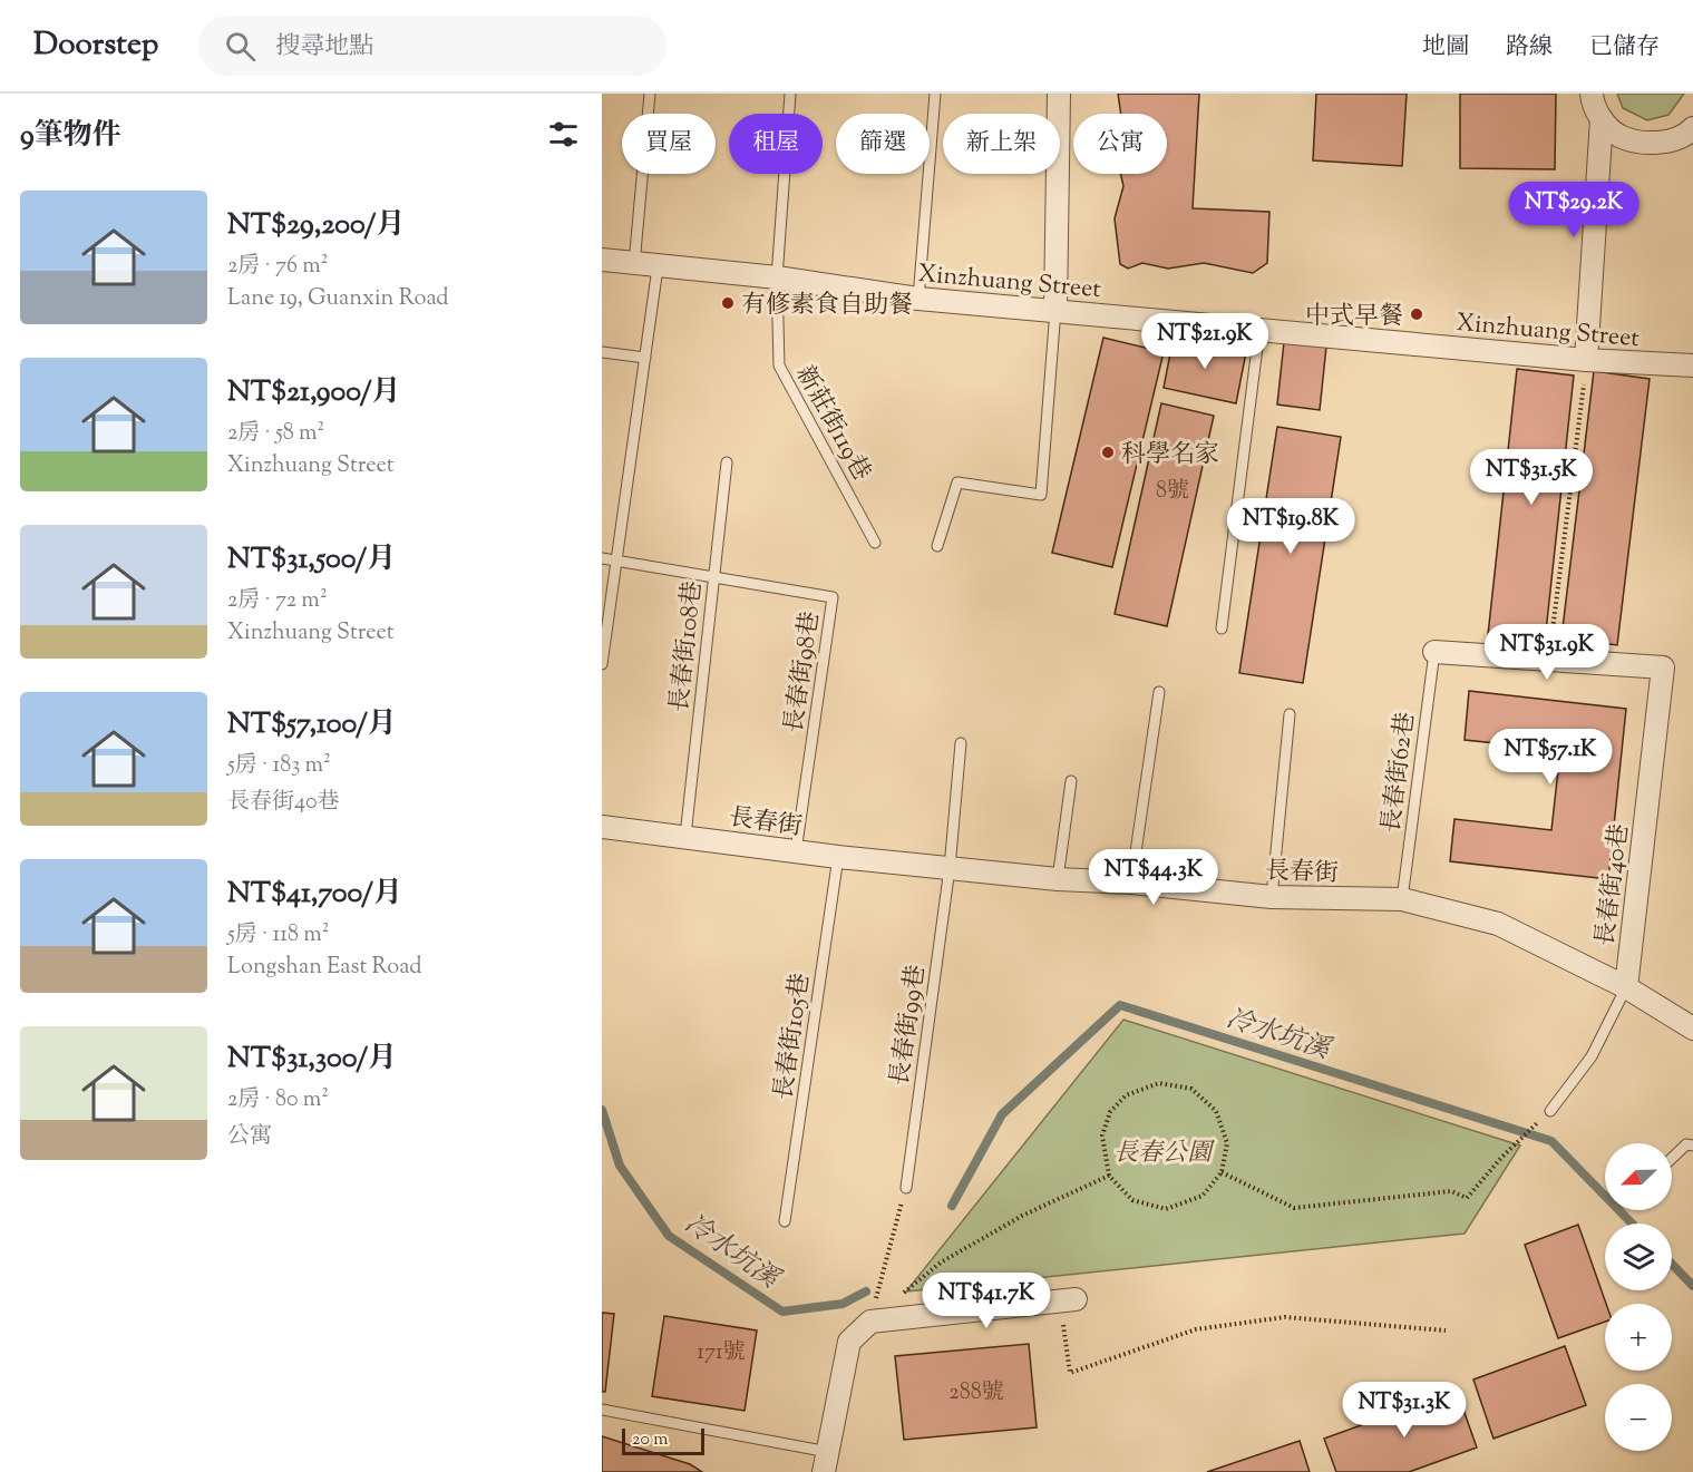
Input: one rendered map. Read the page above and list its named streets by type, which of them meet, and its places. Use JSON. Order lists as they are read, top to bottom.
{
  "streets": {
    "street": ["Xinzhuang Street", "長春街", "長春街40巷"],
    "lane": [
      "新莊街119巷",
      "長春街108巷",
      "長春街98巷",
      "長春街62巷",
      "長春街99巷",
      "長春街105巷"
    ]
  },
  "crossings": [
    ["Xinzhuang Street", "新莊街119巷"],
    ["長春街108巷", "長春街98巷"],
    ["長春街108巷", "長春街"],
    ["長春街98巷", "長春街"],
    ["長春街62巷", "長春街"],
    ["長春街", "長春街40巷"],
    ["長春街", "長春街99巷"],
    ["長春街", "長春街105巷"]
  ],
  "water": ["冷水坑溪"],
  "parks": ["長春公園"],
  "places": ["有修素食自助餐", "中式早餐", "科學名家"],
  "house_numbers": ["8號", "171號", "288號"],
  "scale_bar": "20 m",
  "north": "bottom left",
  "page": {
    "header": "Doorstep",
    "search": "搜尋地點",
    "nav": ["地圖", "路線", "已儲存"],
    "heading": "9筆物件",
    "chip": [
      "買屋",
      "租屋",
      "篩選",
      "新上架",
      "公寓"
    ],
    "list": [
      {
        "name": "NT$29,200/月",
        "note": "2房 · 76 m² · Lane 19, Guanxin Road"
      },
      {
        "name": "NT$21,900/月",
        "note": "2房 · 58 m² · Xinzhuang Street"
      },
      {
        "name": "NT$31,500/月",
        "note": "2房 · 72 m² · Xinzhuang Street"
      },
      {
        "name": "NT$57,100/月",
        "note": "5房 · 183 m² · 長春街40巷"
      },
      {
        "name": "NT$41,700/月",
        "note": "5房 · 118 m² · Longshan East Road"
      },
      {
        "name": "NT$31,300/月",
        "note": "2房 · 80 m² · 公寓"
      }
    ],
    "price": [
      "NT$29.2K",
      "NT$21.9K",
      "NT$31.5K",
      "NT$19.8K",
      "NT$31.9K",
      "NT$57.1K",
      "NT$44.3K",
      "NT$41.7K",
      "NT$31.3K"
    ],
    "map_buttons": ["+", "−"],
    "scale": "20 m"
  }
}
